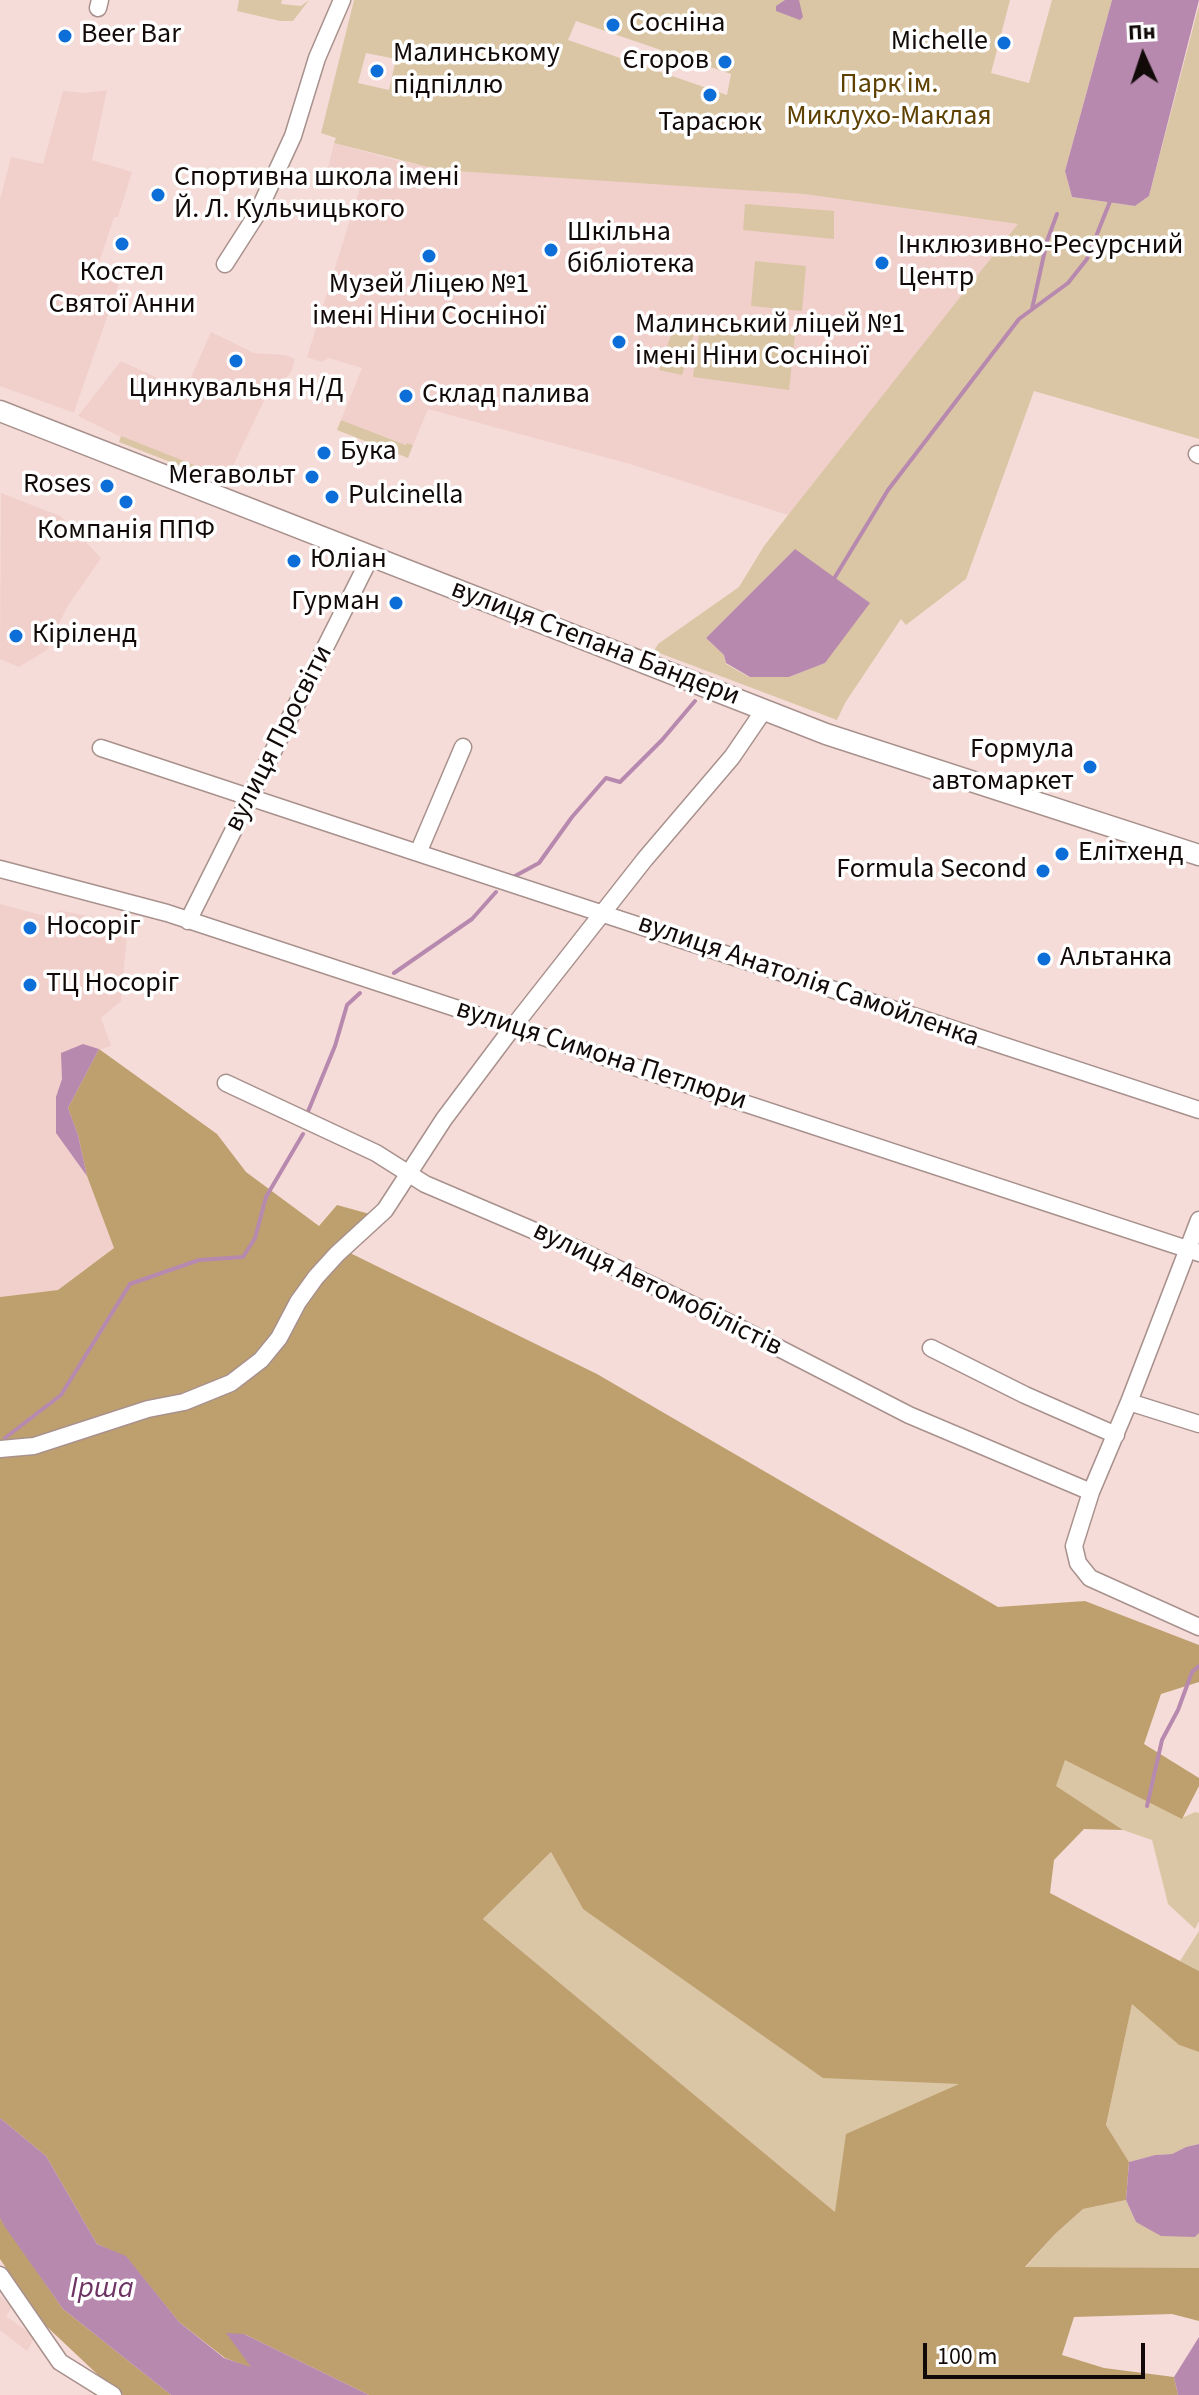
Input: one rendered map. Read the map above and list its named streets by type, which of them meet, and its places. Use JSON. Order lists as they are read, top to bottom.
{
  "streets": {
    "street": [
      "вулиця Степана Бандери",
      "вулиця Просвіти",
      "вулиця Анатолія Самойленка",
      "вулиця Симона Петлюри",
      "вулиця Автомобілістів"
    ]
  },
  "crossings": [
    ["вулиця Степана Бандери", "вулиця Просвіти"],
    ["вулиця Просвіти", "вулиця Анатолія Самойленка"],
    ["вулиця Просвіти", "вулиця Симона Петлюри"]
  ],
  "water": ["Ірша"],
  "parks": ["Парк ім. Миклухо-Маклая"],
  "places": [
    "Сосніна",
    "Beer Bar",
    "Michelle",
    "Єгоров",
    "Малинському підпіллю",
    "Тарасюк",
    "Спортивна школа імені Й. Л. Кульчицького",
    "Костел Святої Анни",
    "Шкільна бібліотека",
    "Музей Ліцею №1 імені Ніни Сосніної",
    "Інклюзивно-Ресурсний Центр",
    "Малинський ліцей №1 імені Ніни Сосніної",
    "Цинкувальня Н/Д",
    "Склад палива",
    "Бука",
    "Мегавольт",
    "Roses",
    "Pulcinella",
    "Компанія ППФ",
    "Юліан",
    "Гурман",
    "Кіріленд",
    "Fормула автомаркет",
    "Елітхенд",
    "Formula Second",
    "Носоріг",
    "Альтанка",
    "ТЦ Носоріг"
  ],
  "scale_bar": "100 m",
  "north": "top"
}
